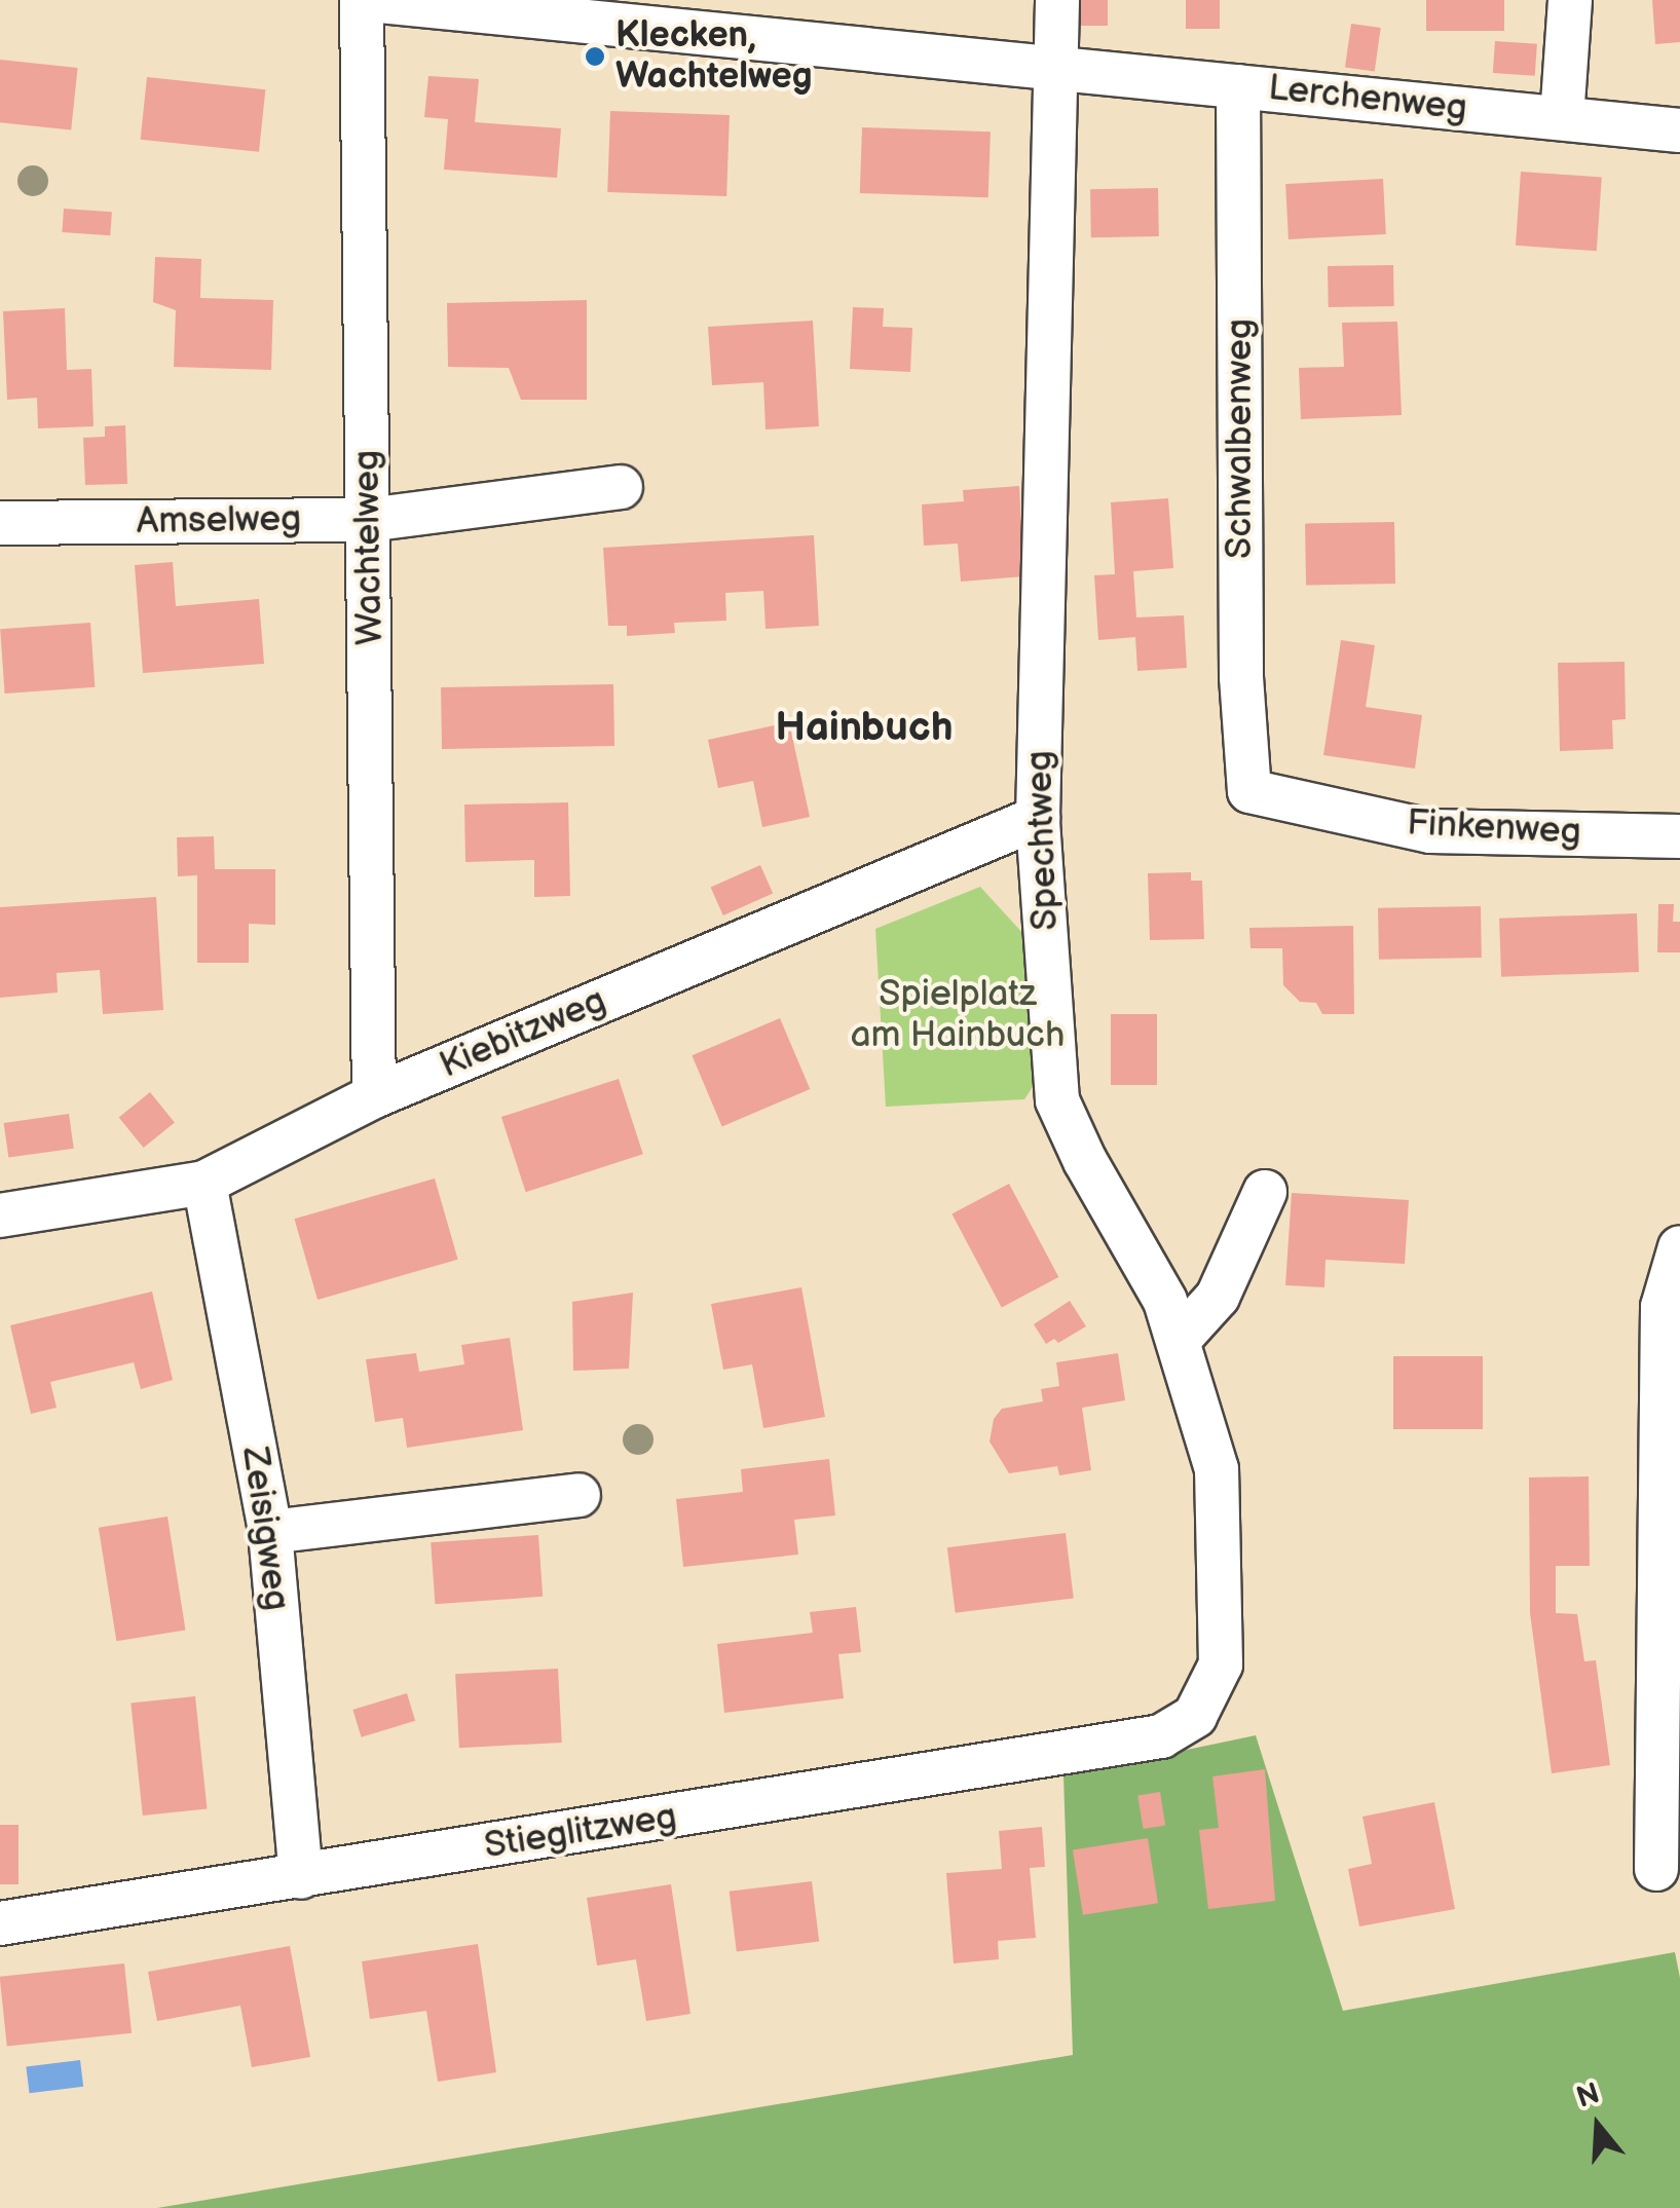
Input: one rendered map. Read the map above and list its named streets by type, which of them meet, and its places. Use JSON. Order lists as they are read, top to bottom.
{
  "streets": {
    "street": [
      "Lerchenweg",
      "Schwalbenweg",
      "Amselweg",
      "Wachtelweg",
      "Finkenweg",
      "Spechtweg",
      "Kiebitzweg",
      "Zeisigweg",
      "Stieglitzweg"
    ]
  },
  "crossings": [
    ["Lerchenweg", "Schwalbenweg"],
    ["Lerchenweg", "Spechtweg"],
    ["Schwalbenweg", "Finkenweg"],
    ["Amselweg", "Wachtelweg"],
    ["Wachtelweg", "Kiebitzweg"],
    ["Spechtweg", "Kiebitzweg"],
    ["Spechtweg", "Stieglitzweg"],
    ["Kiebitzweg", "Zeisigweg"],
    ["Zeisigweg", "Stieglitzweg"]
  ],
  "districts": ["Hainbuch"],
  "parks": ["Spielplatz am Hainbuch"],
  "places": ["Klecken, Wachtelweg"],
  "north": "top"
}
